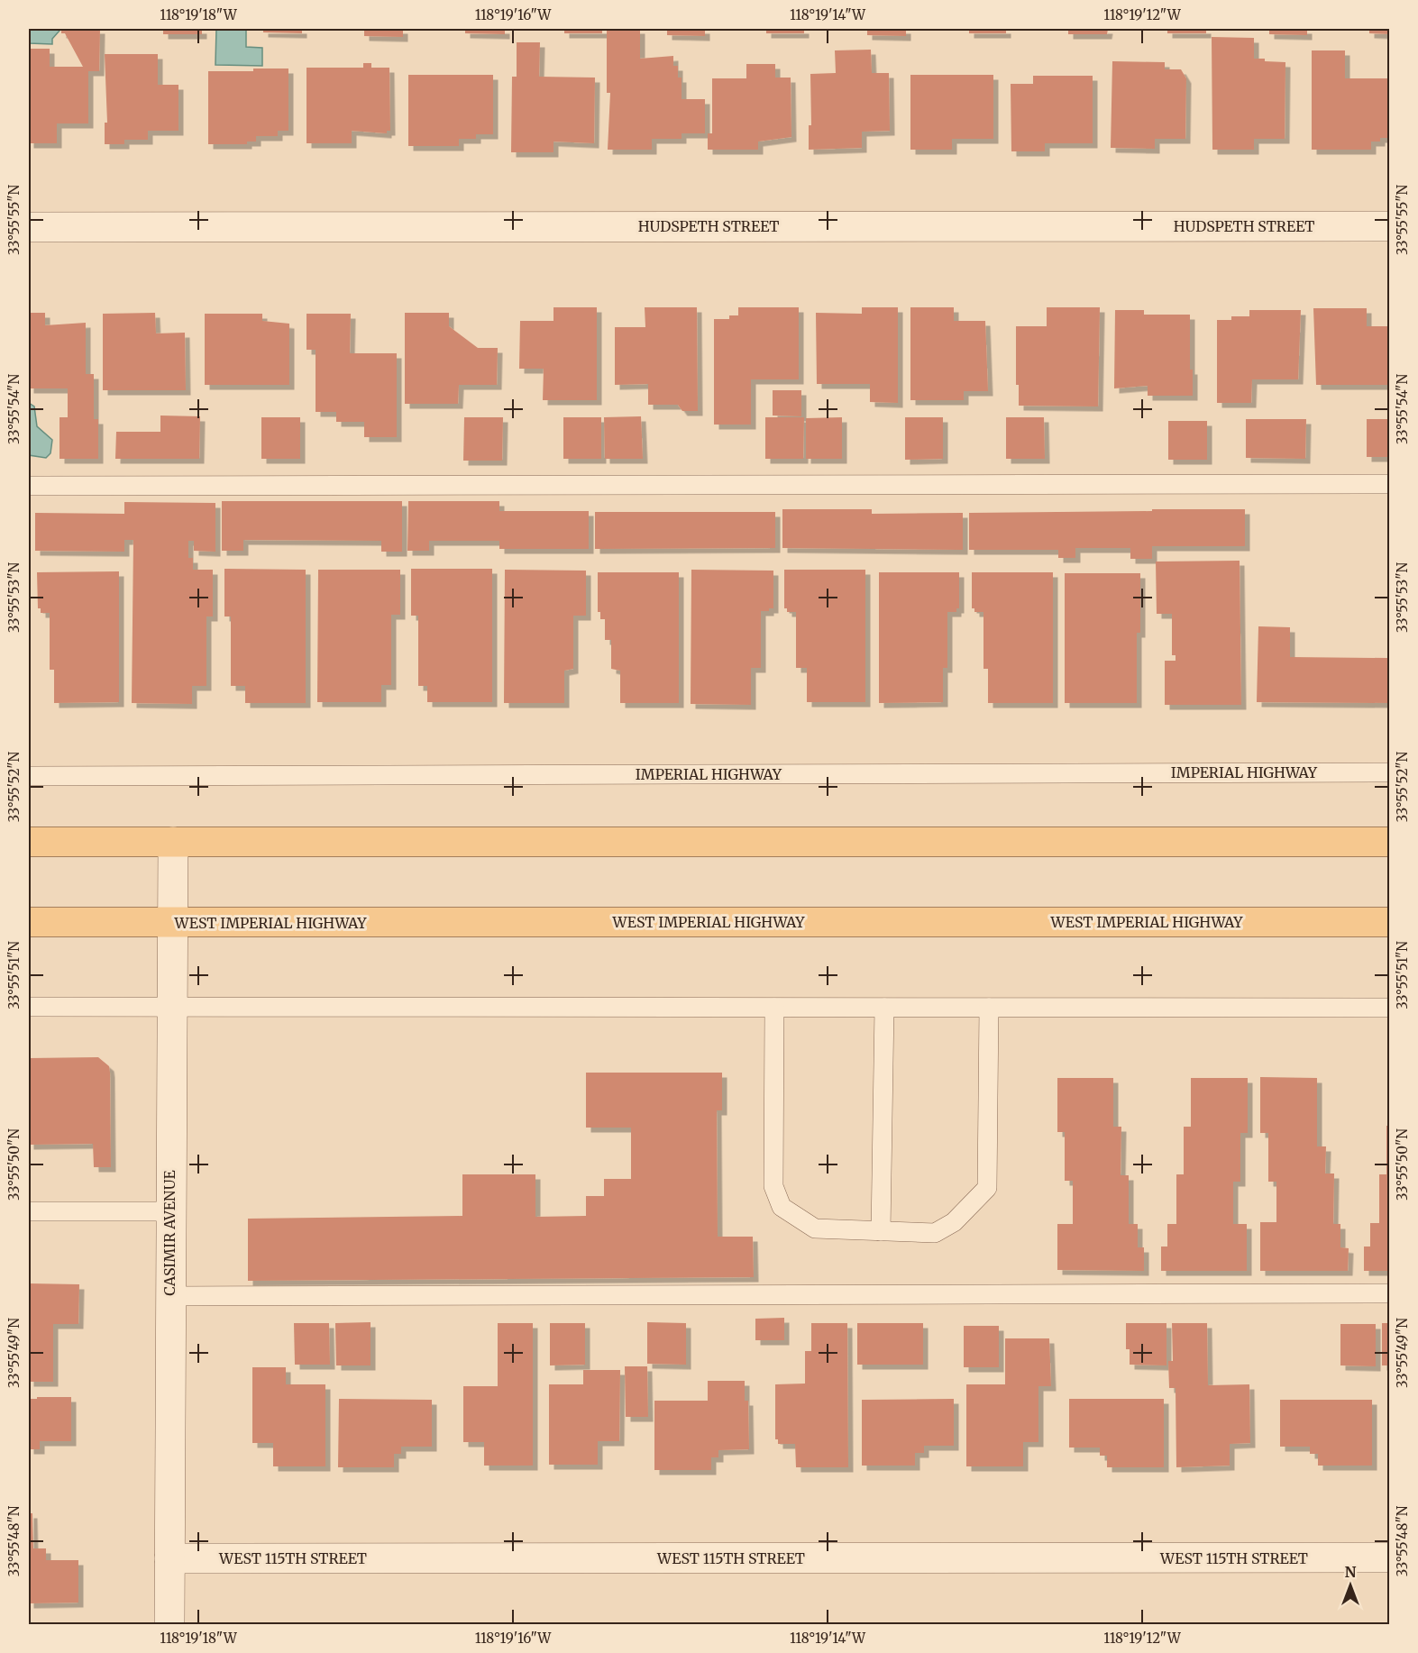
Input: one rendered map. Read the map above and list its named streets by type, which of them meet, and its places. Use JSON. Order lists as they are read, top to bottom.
{
  "streets": {
    "main road": ["WEST IMPERIAL HIGHWAY"],
    "street": ["HUDSPETH STREET", "CASIMIR AVENUE", "WEST 115TH STREET"],
    "lane": ["IMPERIAL HIGHWAY"]
  },
  "crossings": [
    ["WEST IMPERIAL HIGHWAY", "CASIMIR AVENUE"],
    ["CASIMIR AVENUE", "WEST 115TH STREET"]
  ],
  "north": "top",
  "coordinates": [
    "118°19'18\"W",
    "118°19'16\"W",
    "118°19'14\"W",
    "118°19'12\"W",
    "33°55'55\"N",
    "33°55'54\"N",
    "33°55'53\"N",
    "33°55'52\"N",
    "33°55'51\"N",
    "33°55'50\"N",
    "33°55'49\"N",
    "33°55'48\"N"
  ]
}
